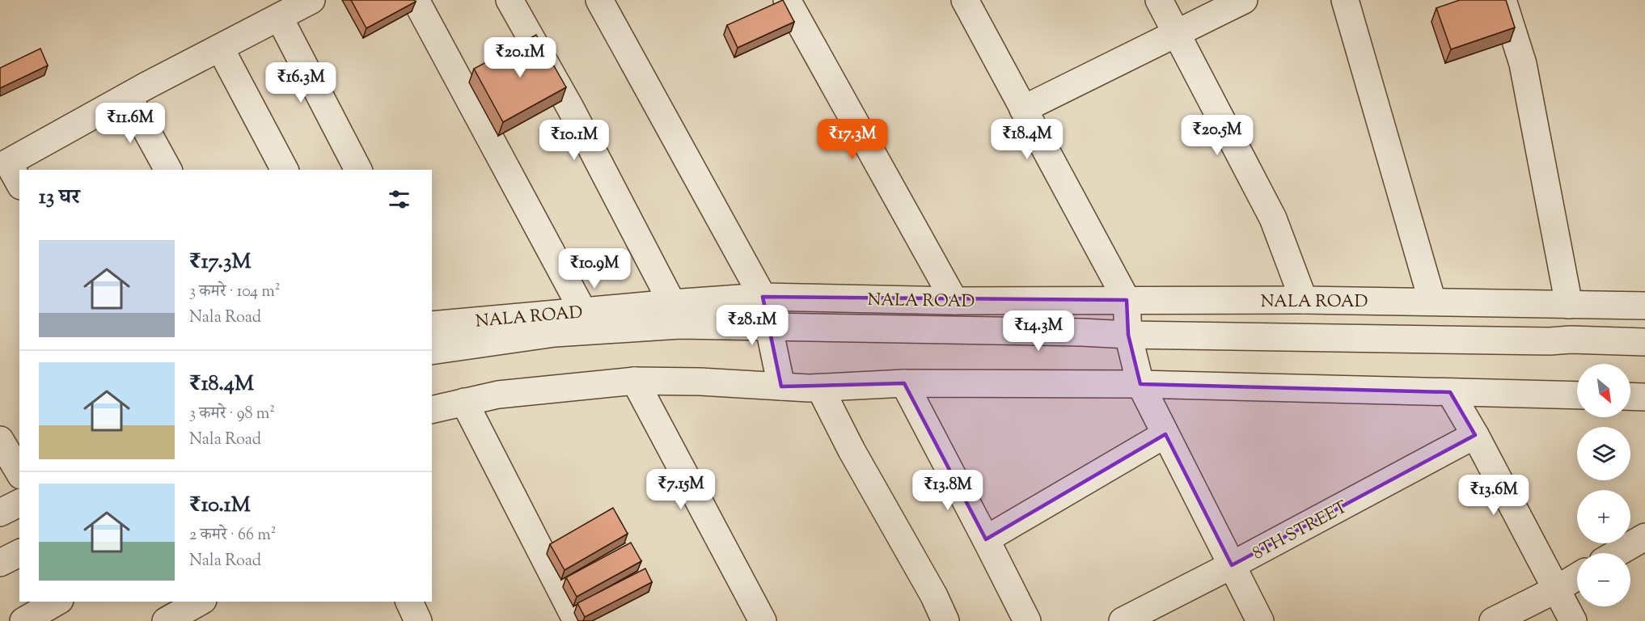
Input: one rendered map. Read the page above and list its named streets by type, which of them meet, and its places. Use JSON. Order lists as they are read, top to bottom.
{
  "streets": {
    "street": ["NALA ROAD", "8TH STREET"]
  },
  "north": "bottom right",
  "page": {
    "price": [
      "₹20.1M",
      "₹16.3M",
      "₹11.6M",
      "₹20.5M",
      "₹17.3M",
      "₹18.4M",
      "₹10.1M",
      "₹10.9M",
      "₹28.1M",
      "₹14.3M",
      "₹7.15M",
      "₹13.8M",
      "₹13.6M"
    ],
    "heading": "13 घर",
    "list": [
      {
        "name": "₹17.3M",
        "note": "3 कमरे · 104 m² · Nala Road"
      },
      {
        "name": "₹18.4M",
        "note": "3 कमरे · 98 m² · Nala Road"
      },
      {
        "name": "₹10.1M",
        "note": "2 कमरे · 66 m² · Nala Road"
      }
    ],
    "map_buttons": ["+", "−"]
  }
}
